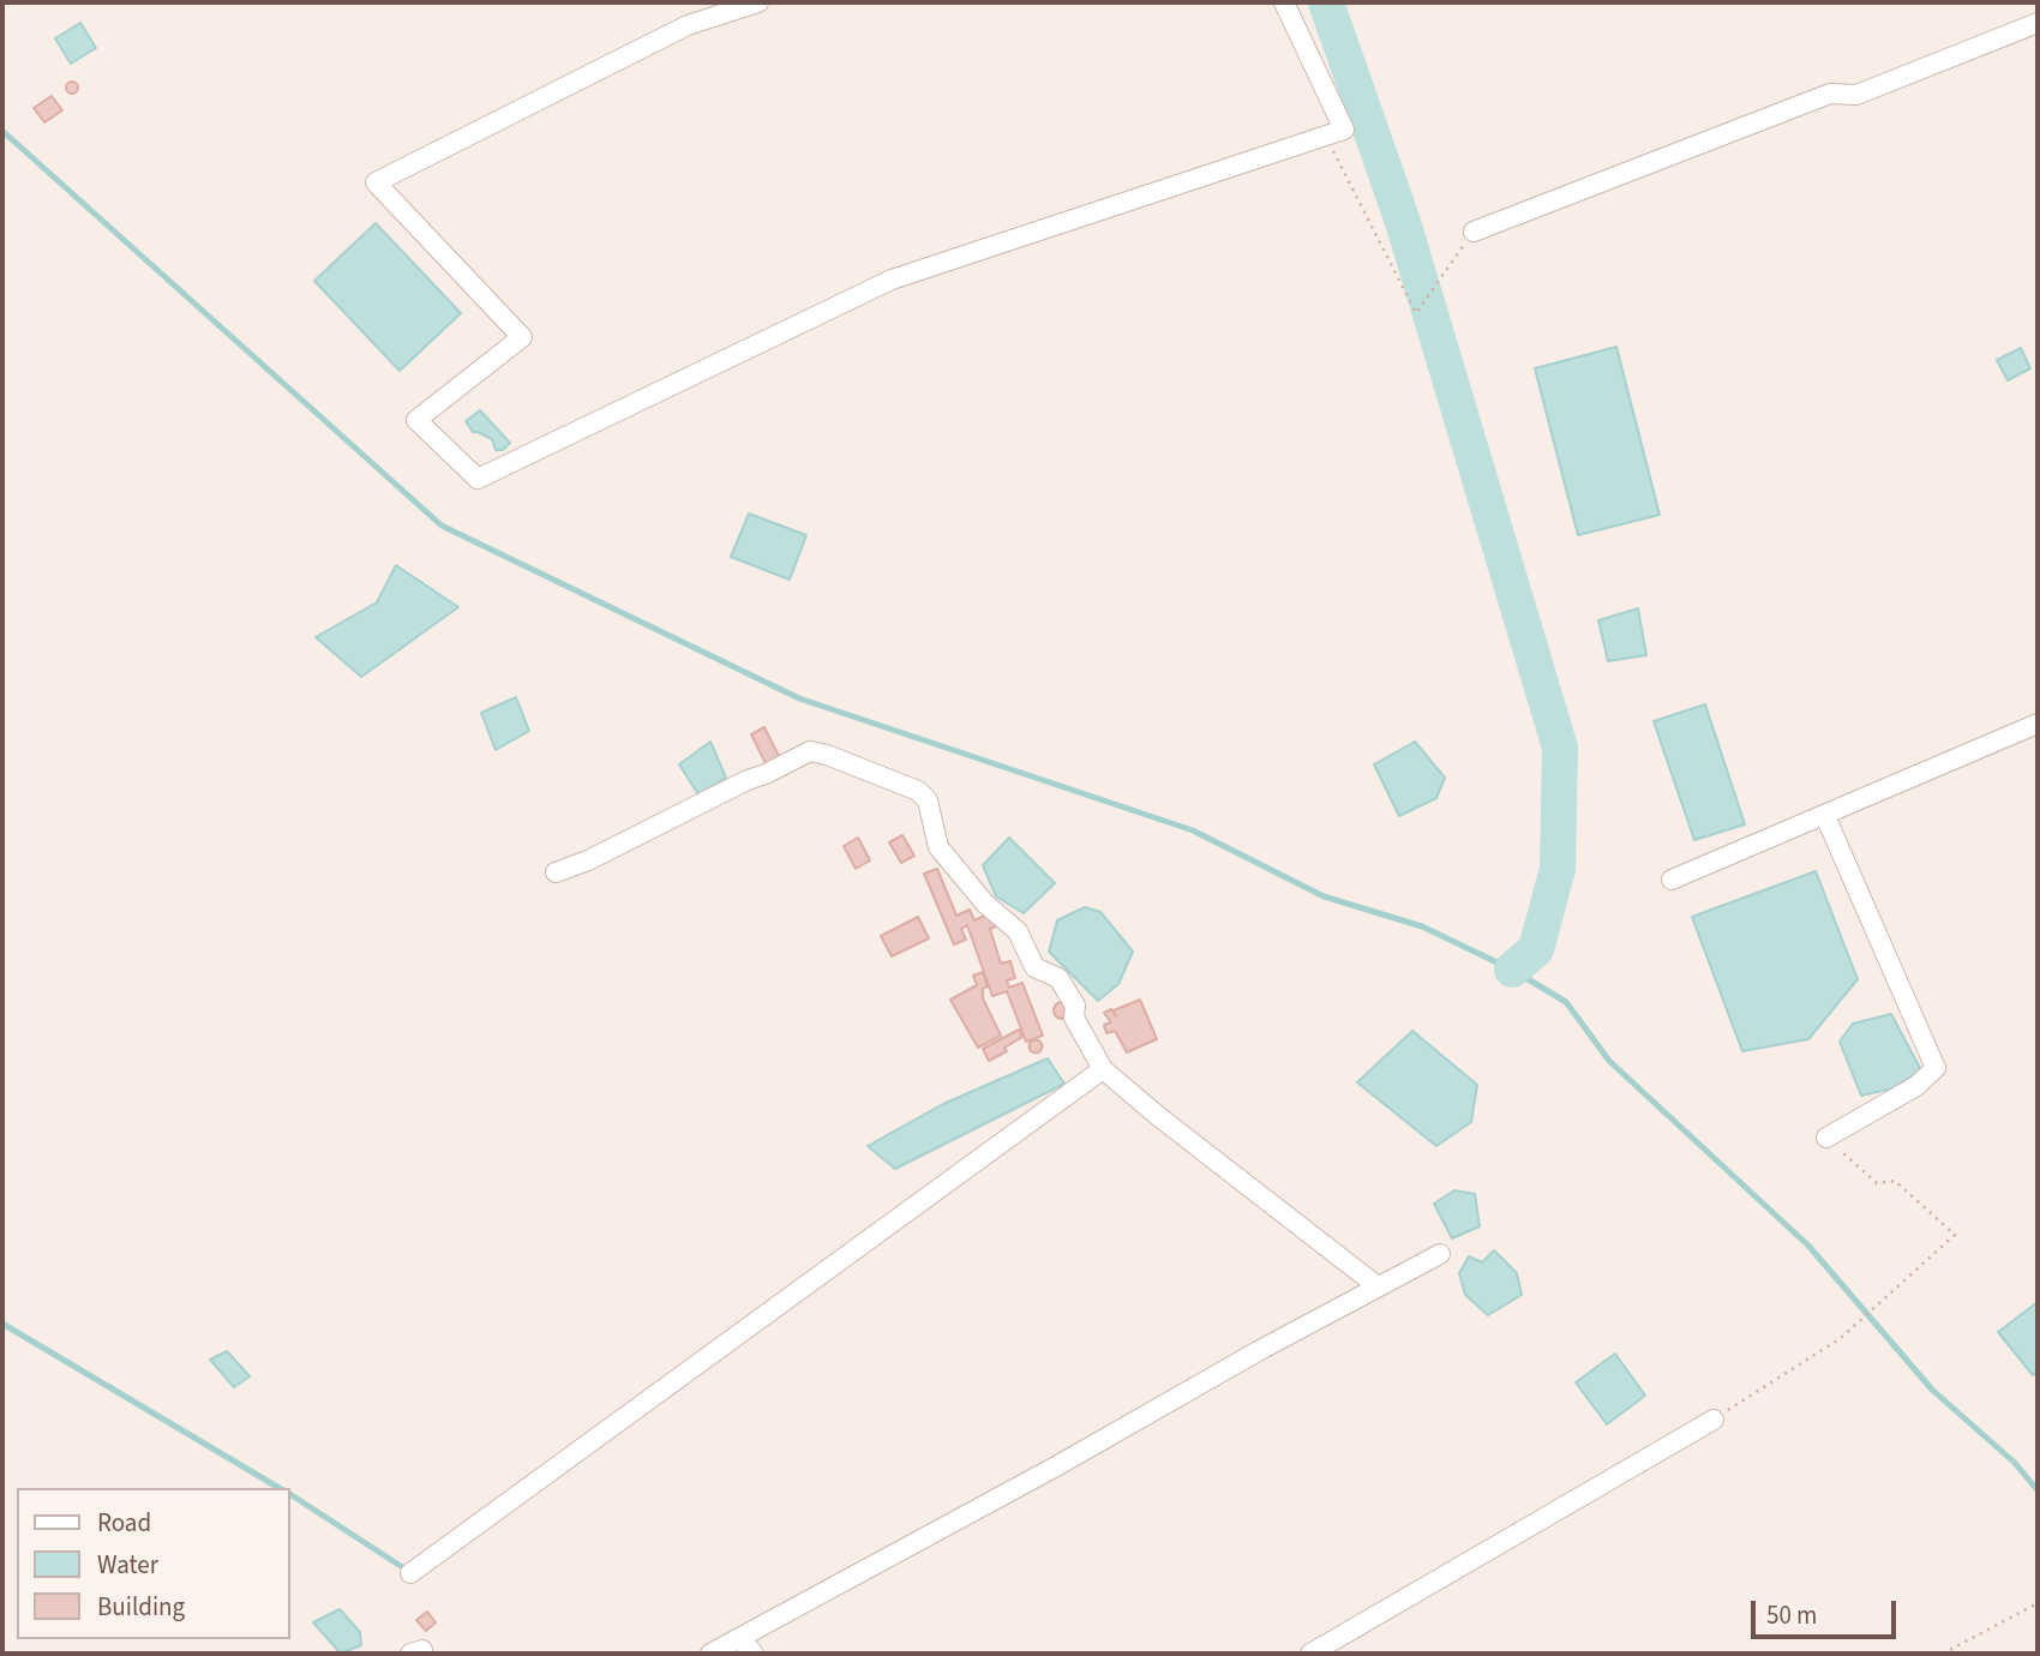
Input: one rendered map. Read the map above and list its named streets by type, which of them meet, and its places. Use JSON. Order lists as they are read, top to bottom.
{
  "legend": ["Road", "Water", "Building"],
  "scale_bar": "50 m"
}
